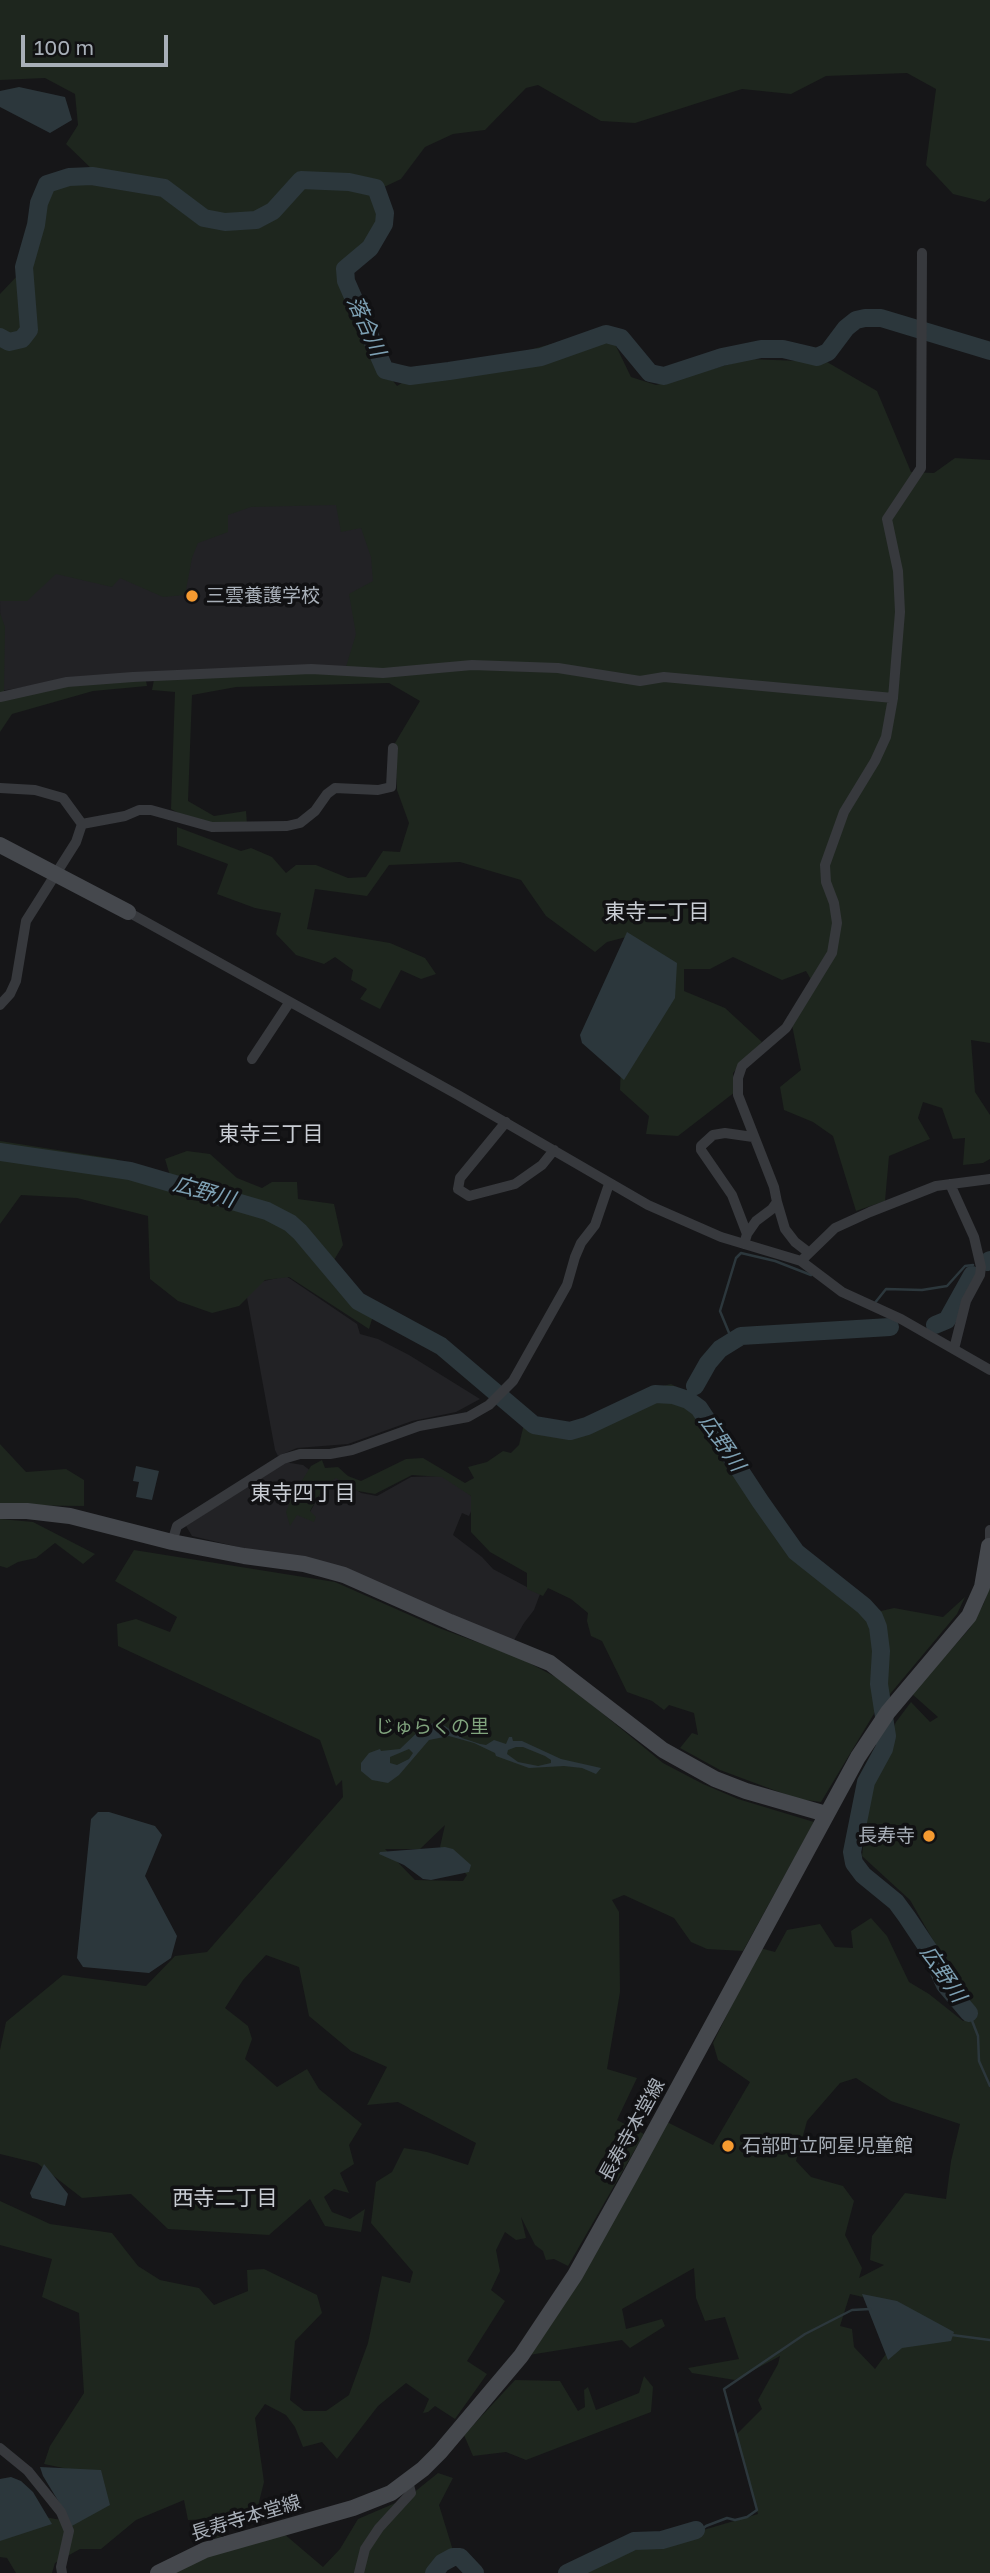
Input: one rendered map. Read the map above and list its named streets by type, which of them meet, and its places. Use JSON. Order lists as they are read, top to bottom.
{
  "streets": {
    "main road": ["長寿寺本堂線"]
  },
  "districts": [
    "東寺二丁目",
    "東寺三丁目",
    "東寺四丁目",
    "西寺二丁目"
  ],
  "water": ["落合川", "広野川"],
  "parks": ["じゅらくの里"],
  "places": ["三雲養護学校", "長寿寺", "石部町立阿星児童館"],
  "scale_bar": "100 m"
}
